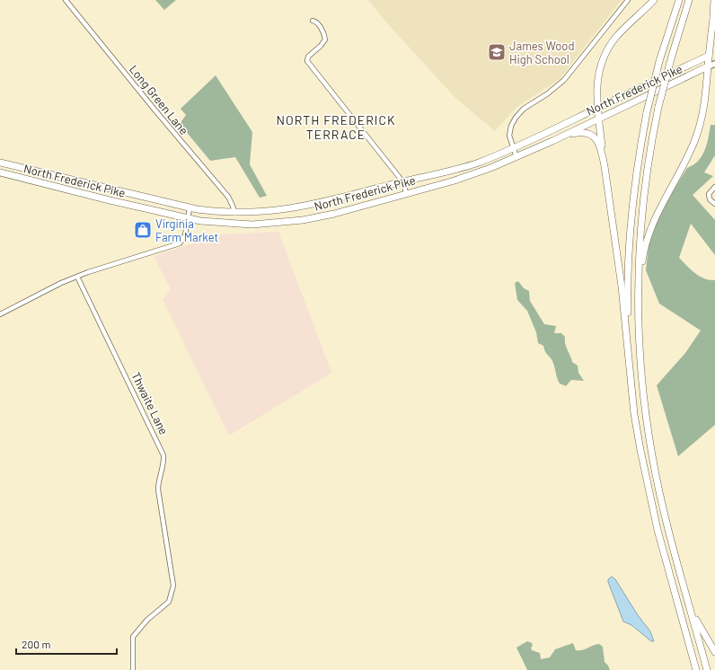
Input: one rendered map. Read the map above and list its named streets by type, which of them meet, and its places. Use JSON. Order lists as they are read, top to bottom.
{
  "streets": {
    "highway": ["North Frederick Pike"],
    "street": ["Long Green Lane", "Thwaite Lane"]
  },
  "crossings": [
    ["North Frederick Pike", "Long Green Lane"]
  ],
  "districts": ["NORTH FREDERICK TERRACE"],
  "places": {
    "school or university": ["James Wood High School"],
    "shop": ["Virginia Farm Market"]
  },
  "scale_bar": "200 m"
}
